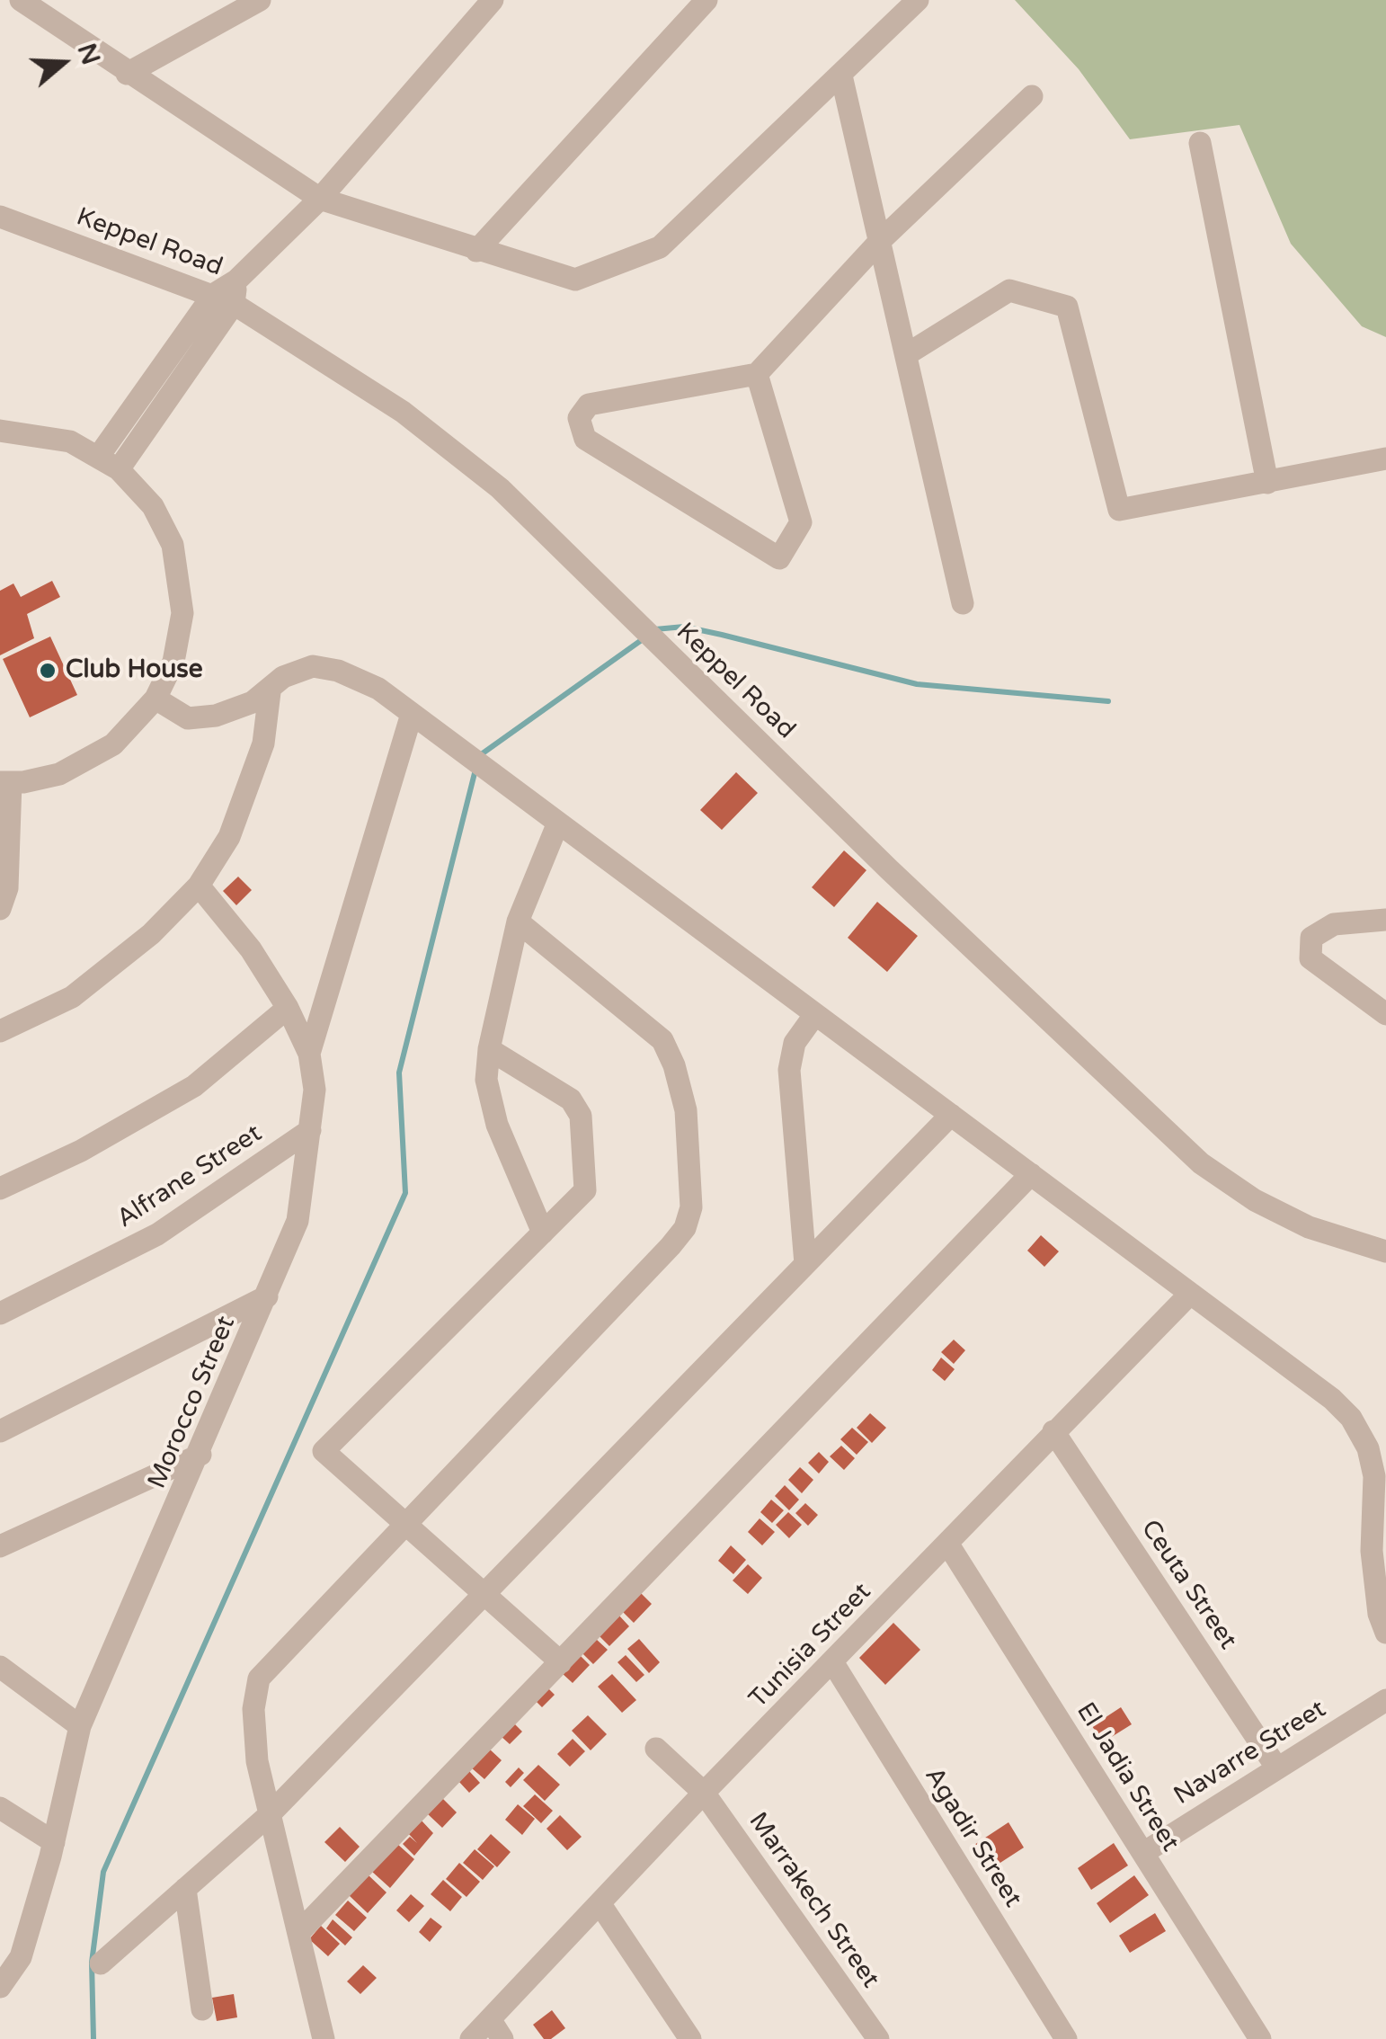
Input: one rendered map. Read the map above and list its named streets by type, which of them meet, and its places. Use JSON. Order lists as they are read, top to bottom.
{
  "streets": {
    "street": [
      "Keppel Road",
      "Alfrane Street",
      "Morocco Street",
      "Ceuta Street",
      "Tunisia Street",
      "Navarre Street",
      "El Jadia Street",
      "Agadir Street",
      "Marrakech Street"
    ]
  },
  "crossings": [
    ["Alfrane Street", "Morocco Street"],
    ["Ceuta Street", "Tunisia Street"],
    ["Ceuta Street", "Navarre Street"],
    ["Tunisia Street", "El Jadia Street"],
    ["Tunisia Street", "Agadir Street"],
    ["Tunisia Street", "Marrakech Street"],
    ["Navarre Street", "El Jadia Street"]
  ],
  "places": ["Club House"],
  "north": "right"
}
